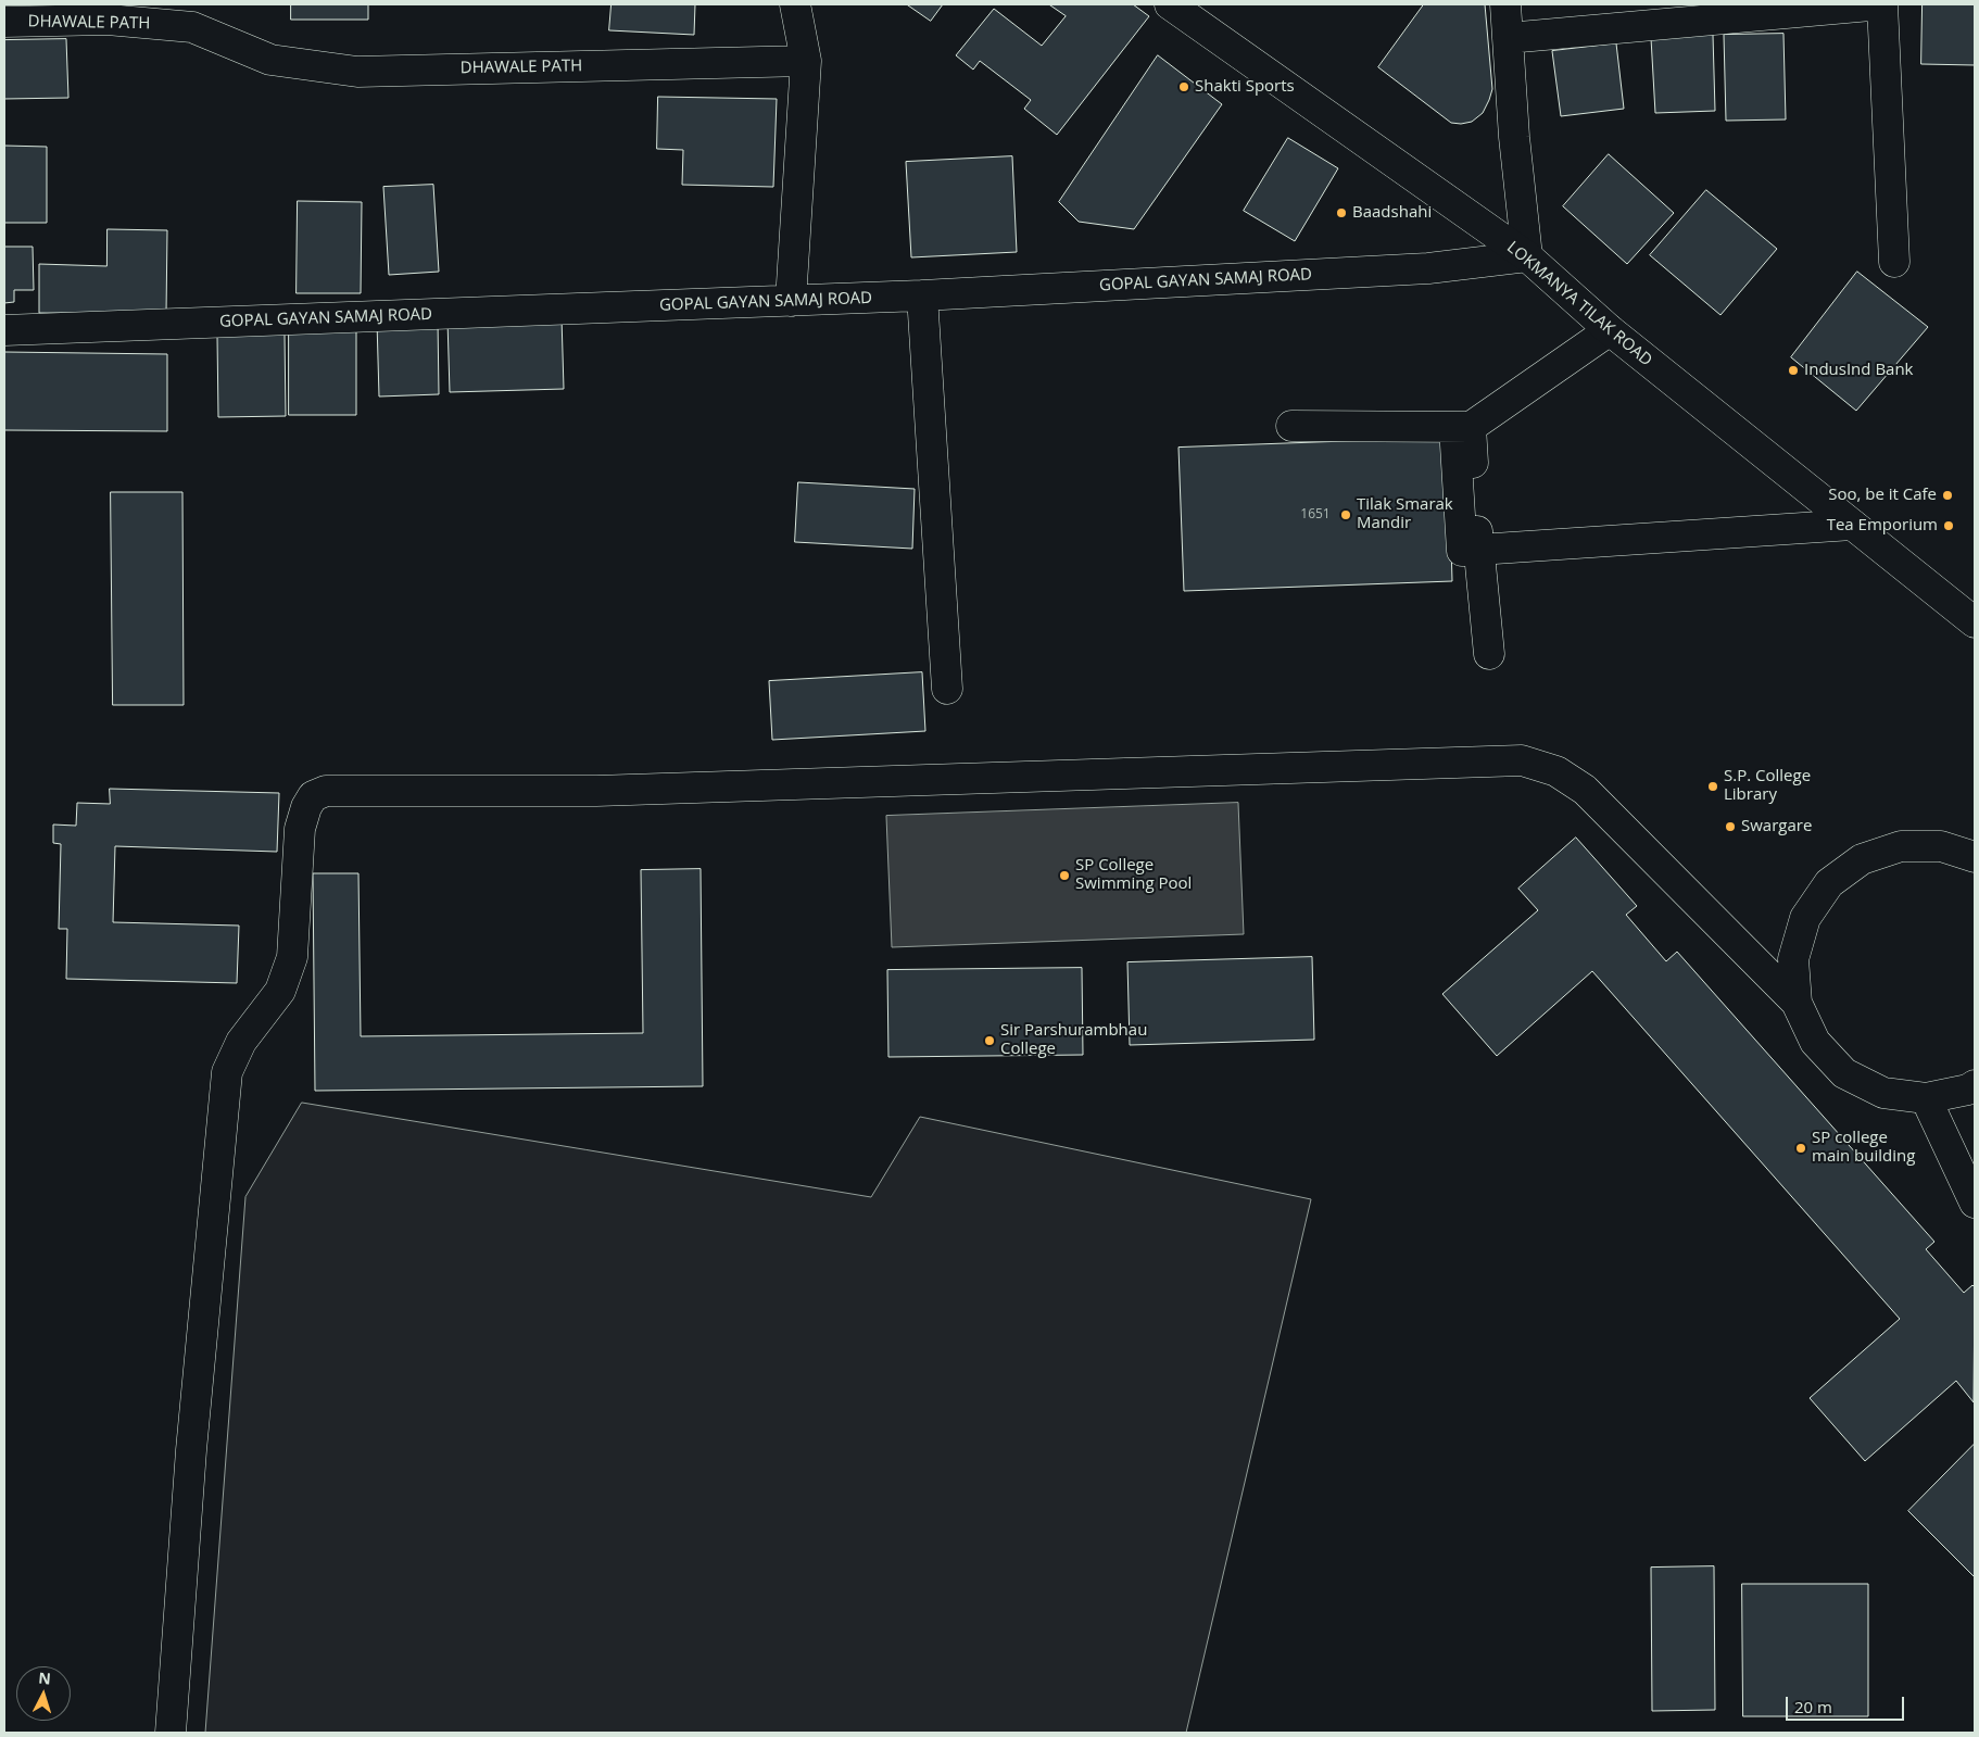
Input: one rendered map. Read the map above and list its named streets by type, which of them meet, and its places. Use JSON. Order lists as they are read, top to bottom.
{
  "streets": {
    "street": ["DHAWALE PATH", "GOPAL GAYAN SAMAJ ROAD", "LOKMANYA TILAK ROAD"]
  },
  "crossings": [
    ["GOPAL GAYAN SAMAJ ROAD", "LOKMANYA TILAK ROAD"]
  ],
  "places": [
    "Shakti Sports",
    "Baadshahi",
    "IndusInd Bank",
    "Soo, be it Cafe",
    "Tilak Smarak Mandir",
    "Tea Emporium",
    "S.P. College Library",
    "Swargare",
    "SP College Swimming Pool",
    "Sir Parshurambhau College",
    "SP college main building"
  ],
  "house_numbers": ["1651"],
  "scale_bar": "20 m",
  "north": "top"
}
